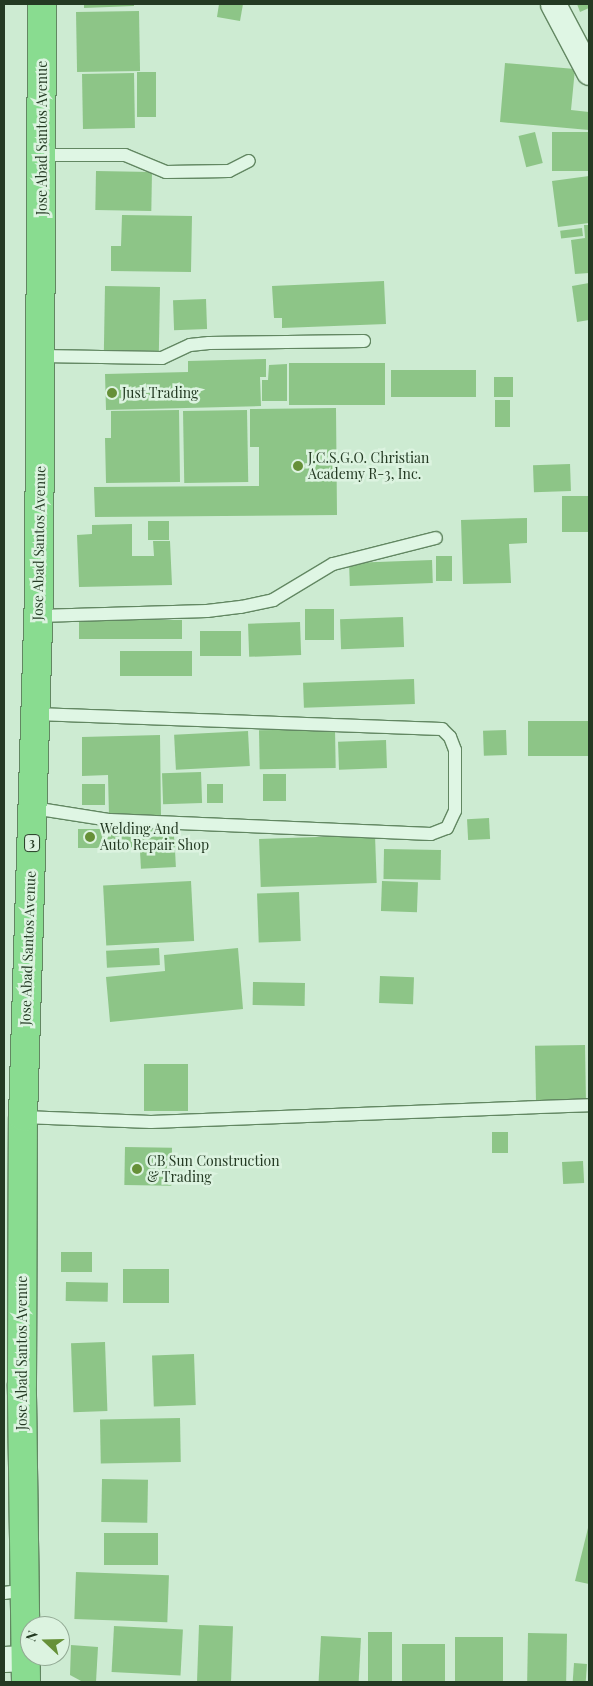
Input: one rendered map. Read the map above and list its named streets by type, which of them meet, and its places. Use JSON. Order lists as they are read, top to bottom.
{
  "streets": {
    "highway": ["Jose Abad Santos Avenue", "3"]
  },
  "places": [
    "Just Trading",
    "J.C.S.G.O. Christian Academy R-3, Inc.",
    "Welding And Auto Repair Shop",
    "CB Sun Construction & Trading"
  ],
  "north": "left"
}
